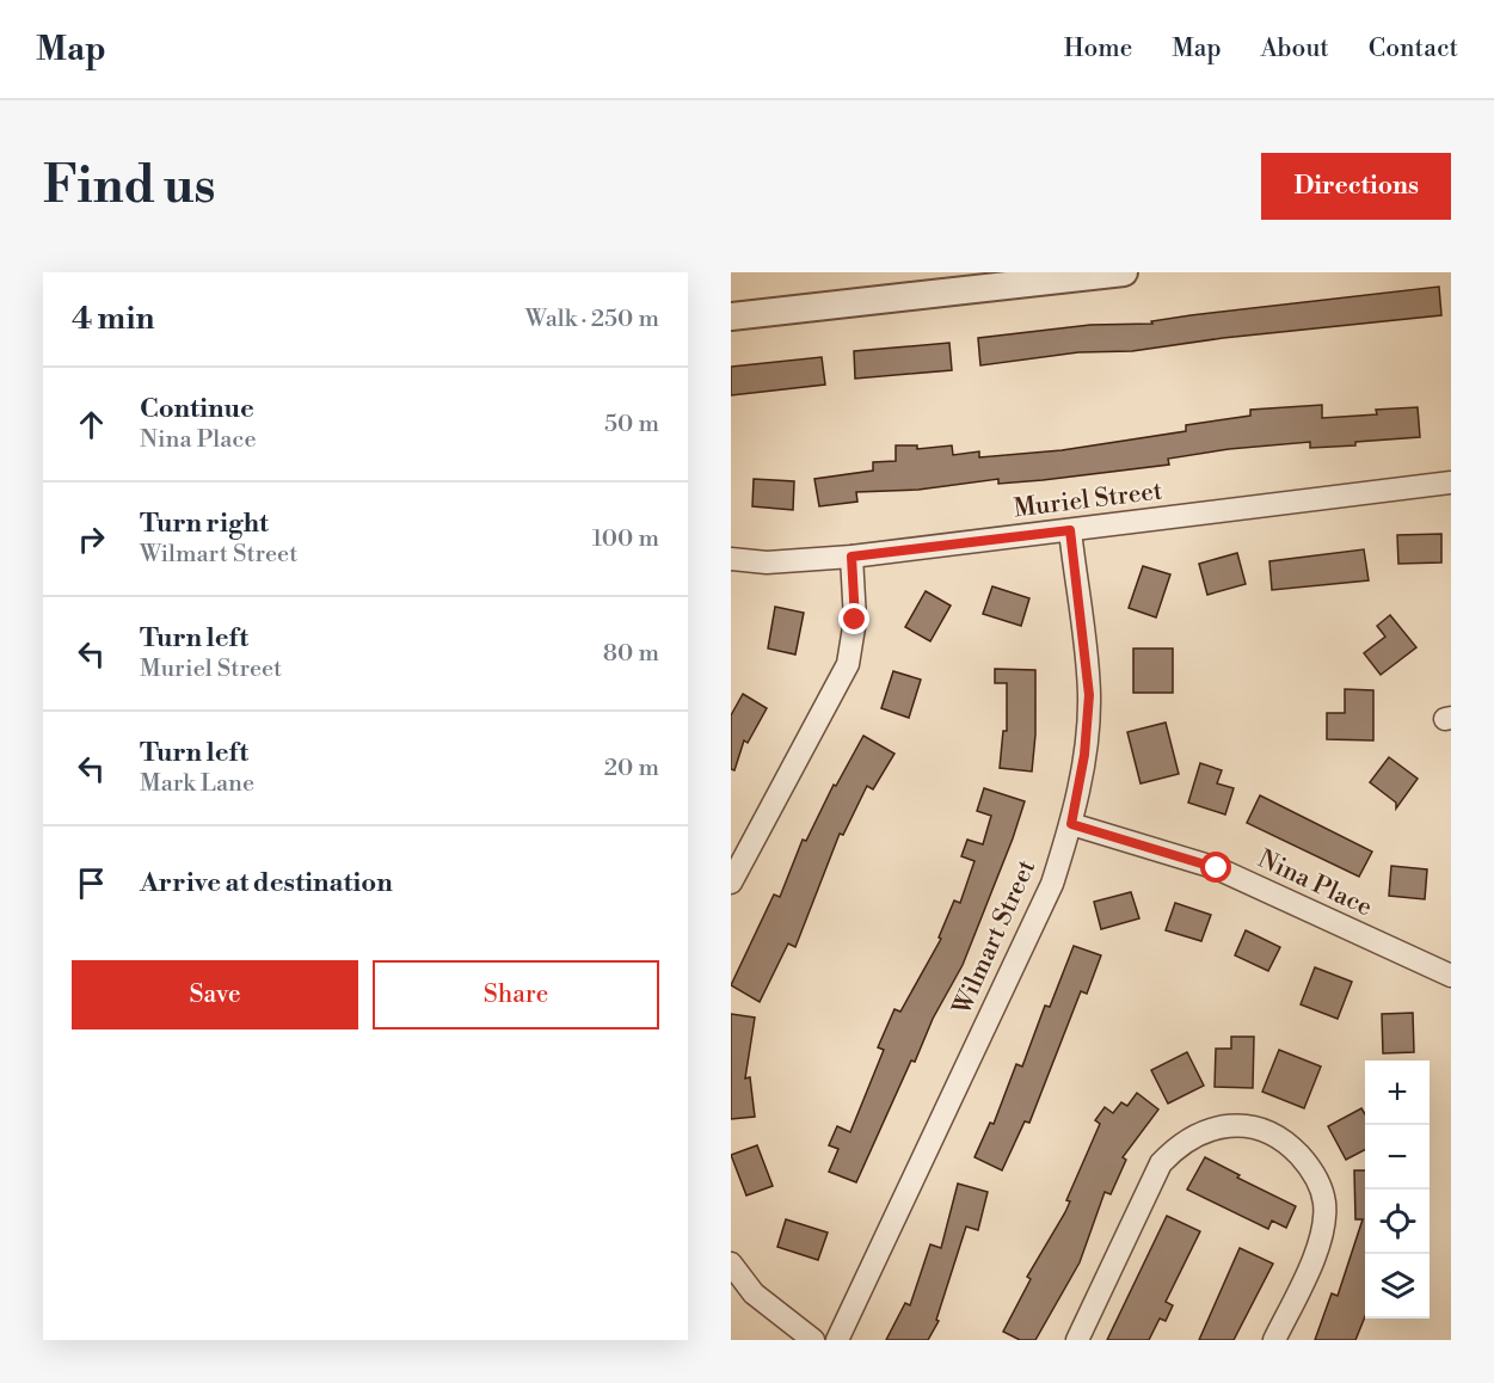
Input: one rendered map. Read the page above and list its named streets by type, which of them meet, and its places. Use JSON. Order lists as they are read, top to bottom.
{
  "streets": {
    "street": ["Muriel Street", "Nina Place", "Wilmart Street"]
  },
  "crossings": [
    ["Muriel Street", "Wilmart Street"],
    ["Nina Place", "Wilmart Street"]
  ],
  "page": {
    "header": "Map",
    "nav": [
      "Home",
      "Map",
      "About",
      "Contact"
    ],
    "buttons": [
      "Directions",
      ["Save", "Share"]
    ],
    "title": "Find us",
    "heading": ["4 min", "Walk · 250 m"],
    "list": [
      ["Continue", "Nina Place", "50 m"],
      ["Turn right", "Wilmart Street", "100 m"],
      ["Turn left", "Muriel Street", "80 m"],
      ["Turn left", "Mark Lane", "20 m"],
      "Arrive at destination"
    ],
    "map_buttons": ["+", "−"]
  }
}
